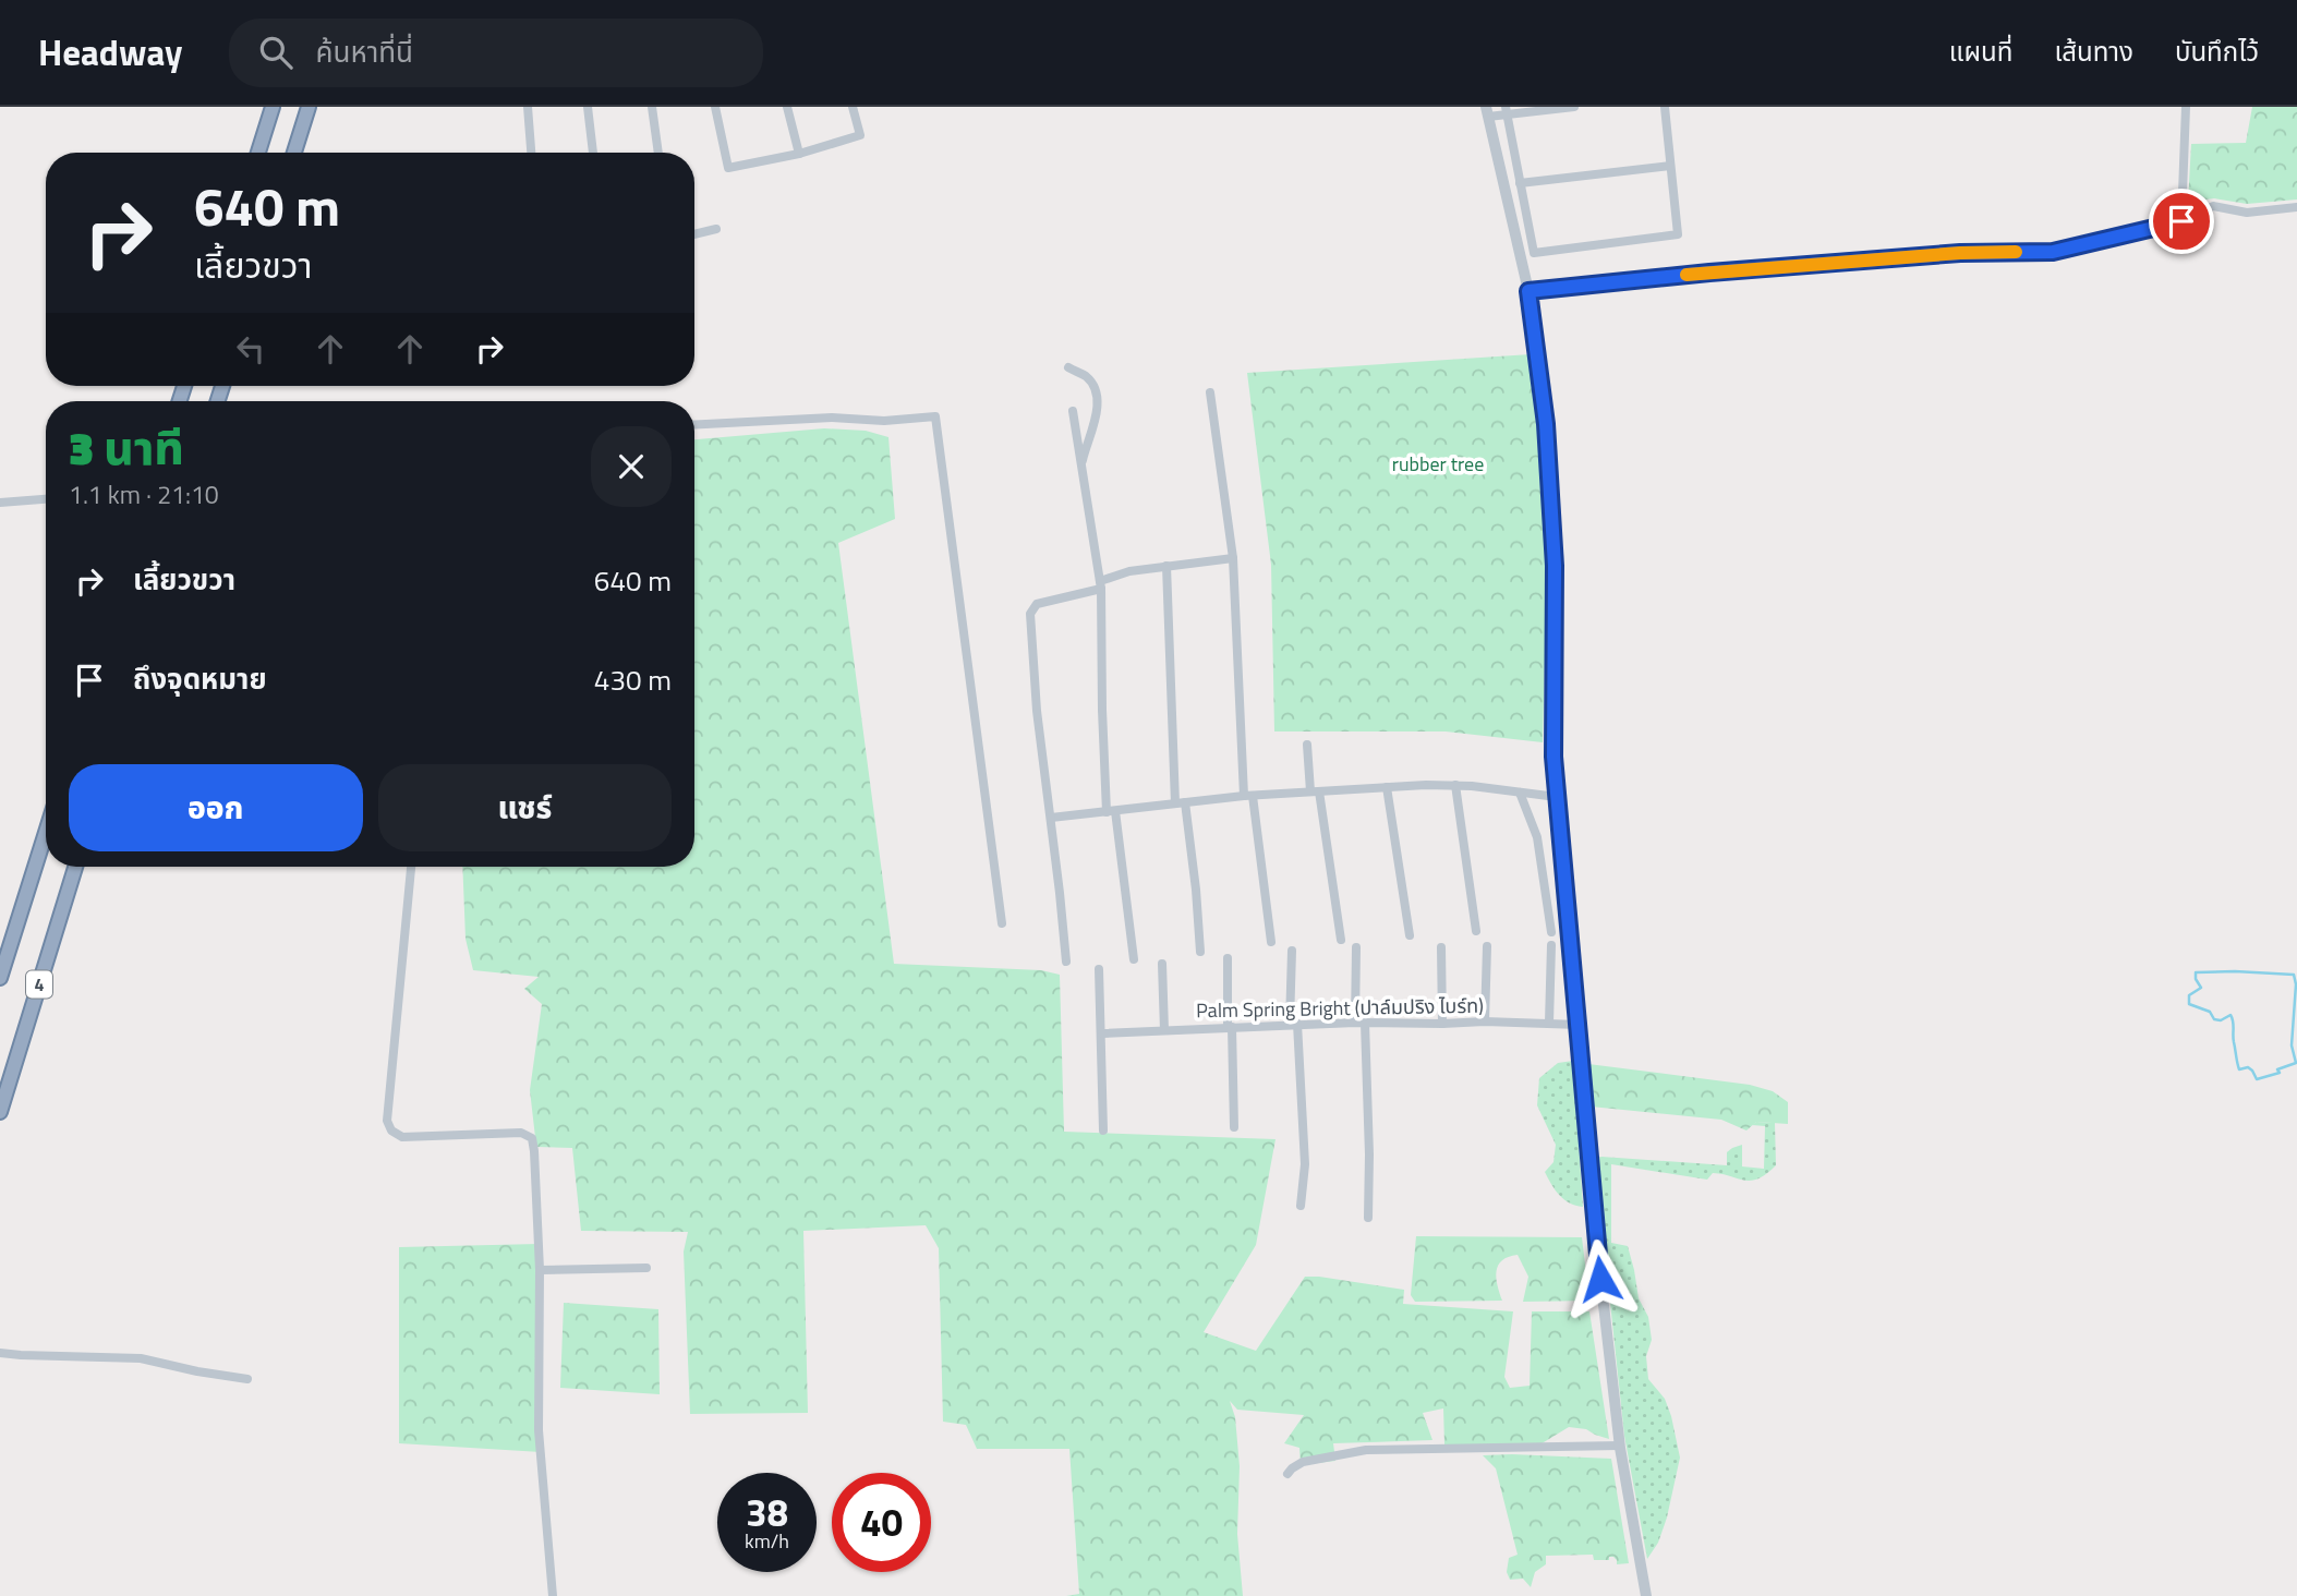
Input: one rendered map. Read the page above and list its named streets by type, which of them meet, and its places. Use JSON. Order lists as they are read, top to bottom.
{
  "streets": {
    "highway": ["4"],
    "street": ["Palm Spring Bright (ปาล์มปริง ไบร์ท)"]
  },
  "parks": ["rubber tree"],
  "page": {
    "header": "Headway",
    "search": "ค้นหาที่นี่",
    "nav": ["แผนที่", "เส้นทาง", "บันทึกไว้"],
    "turn": ["640 m", "เลี้ยวขวา"],
    "heading": ["3 นาที", "1.1 km · 21:10"],
    "list": [
      {
        "name": "เลี้ยวขวา",
        "value": "640 m"
      },
      {
        "name": "ถึงจุดหมาย",
        "value": "430 m"
      }
    ],
    "buttons": ["ออก", "แชร์"],
    "speed": "38 km/h",
    "limit": "40"
  }
}
